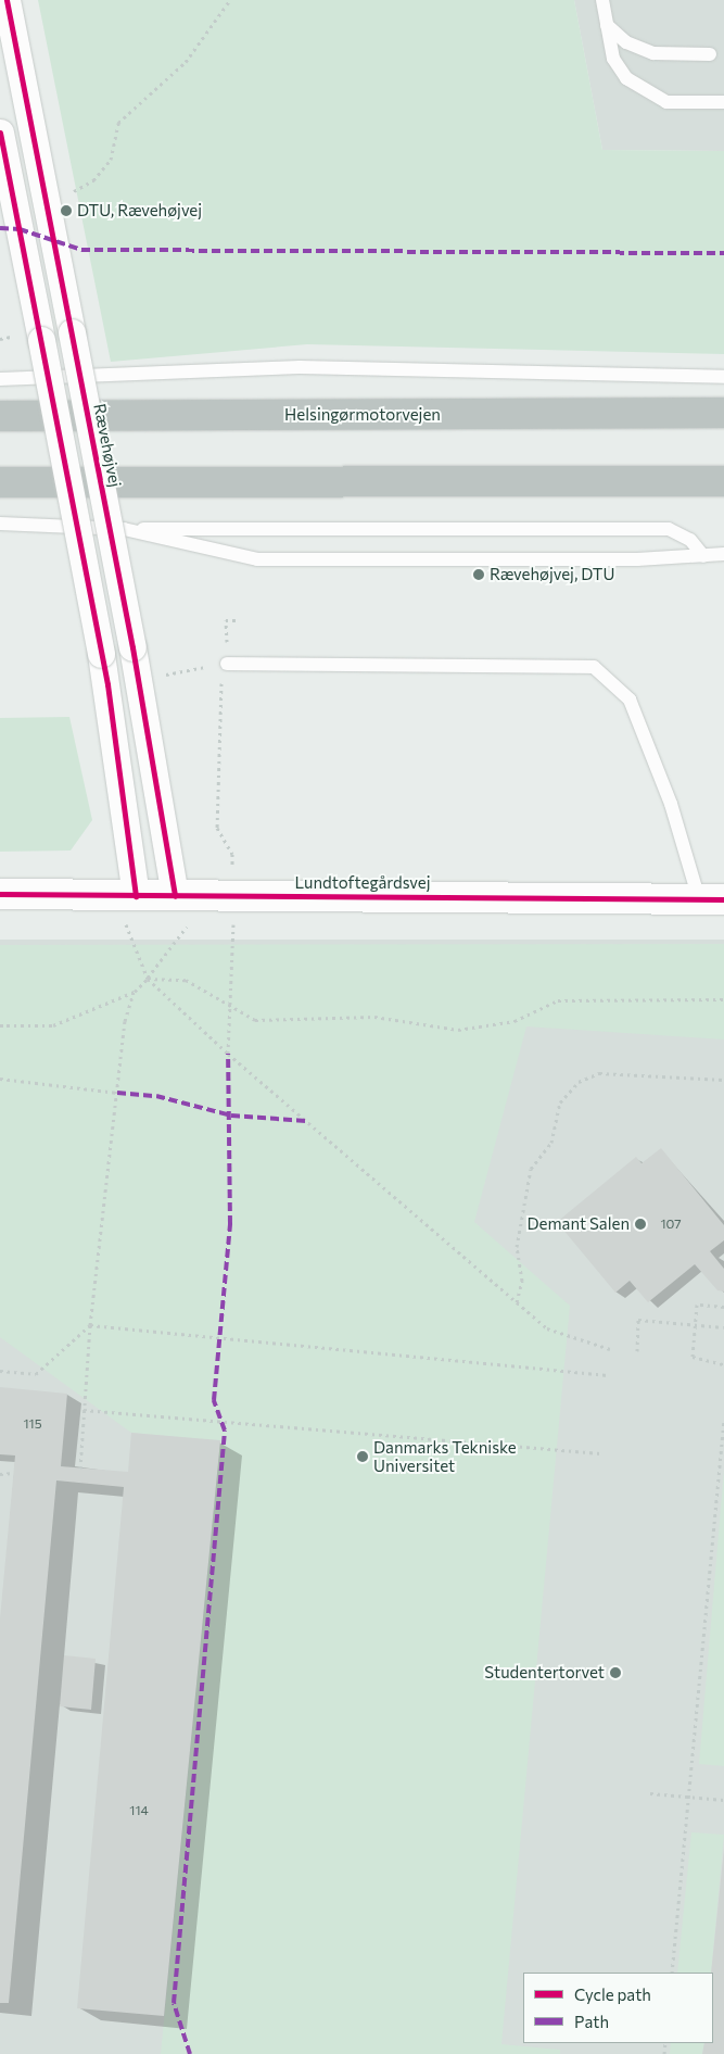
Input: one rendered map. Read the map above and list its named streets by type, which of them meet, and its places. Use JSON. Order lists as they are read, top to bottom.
{
  "streets": {
    "highway": ["Helsingørmotorvejen"],
    "street": ["Rævehøjvej", "Lundtoftegårdsvej"]
  },
  "crossings": [
    ["Rævehøjvej", "Lundtoftegårdsvej"]
  ],
  "places": [
    "DTU, Rævehøjvej",
    "Rævehøjvej, DTU",
    "Demant Salen",
    "Danmarks Tekniske Universitet",
    "Studentertorvet"
  ],
  "house_numbers": ["107", "115", "114"],
  "legend": ["Cycle path", "Path"]
}
